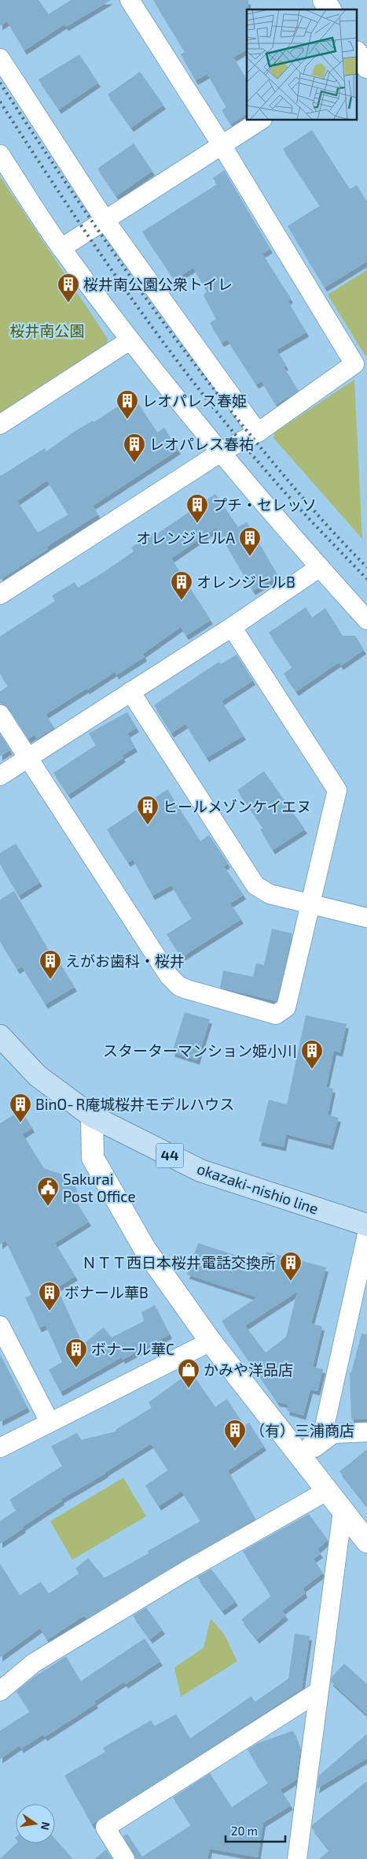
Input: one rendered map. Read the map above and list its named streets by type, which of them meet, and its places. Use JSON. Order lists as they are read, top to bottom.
{
  "streets": {
    "main road": ["44", "okazaki-nishio line"]
  },
  "parks": ["桜井南公園"],
  "places": {
    "building": [
      "桜井南公園公衆トイレ",
      "レオパレス春姫",
      "レオパレス春祐",
      "プチ・セレッソ",
      "オレンジヒルA",
      "オレンジヒルB",
      "ヒールメゾンケイエヌ",
      "えがお歯科・桜井",
      "スターターマンション姫小川",
      "BinO‐R庵城桜井モデルハウス",
      "ＮＴＴ西日本桜井電話交換所",
      "ボナール華B",
      "ボナール華C",
      "（有）三浦商店"
    ],
    "public building": ["Sakurai Post Office"],
    "shop": ["かみや洋品店"]
  },
  "scale_bar": "20 m",
  "north": "right"
}
